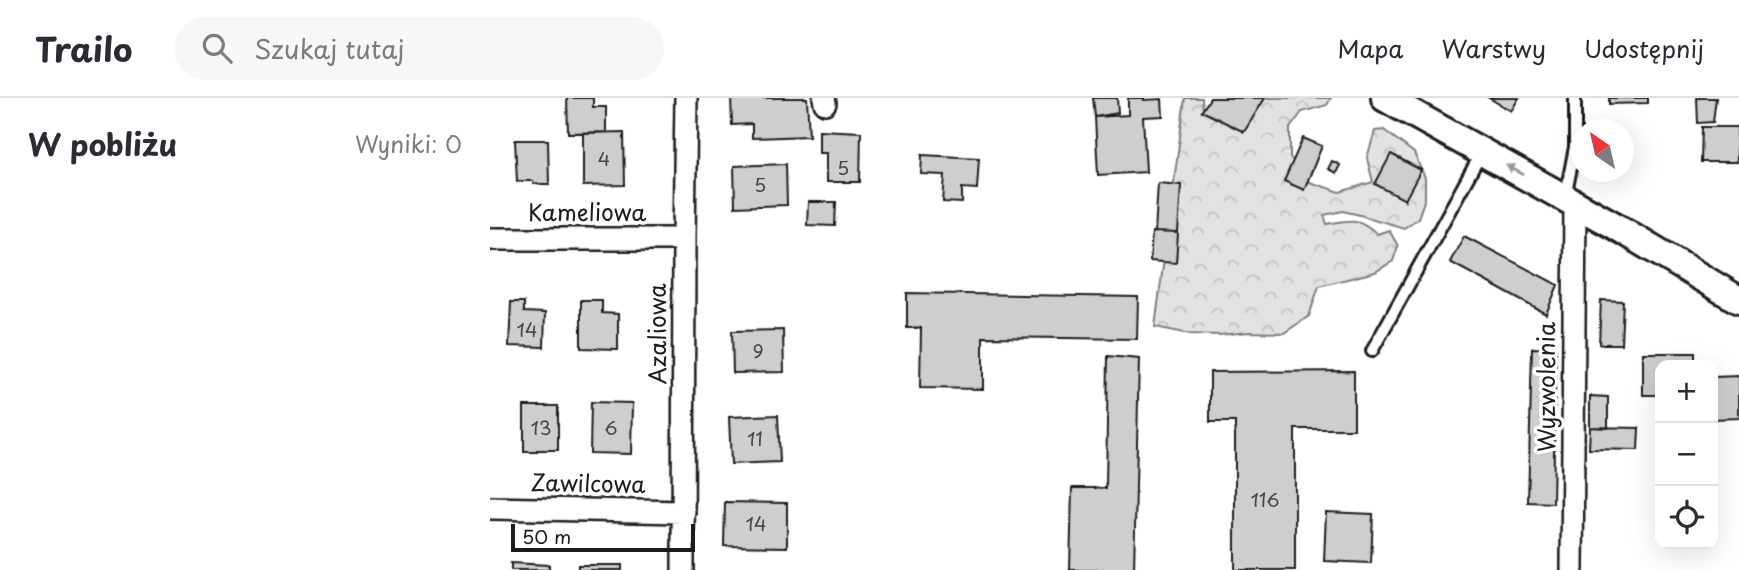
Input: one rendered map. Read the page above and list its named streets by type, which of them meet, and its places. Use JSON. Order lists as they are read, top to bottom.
{
  "streets": {
    "street": [
      "Kameliowa",
      "Azaliowa",
      "Wyzwolenia",
      "Zawilcowa"
    ]
  },
  "crossings": [
    ["Kameliowa", "Azaliowa"],
    ["Azaliowa", "Zawilcowa"]
  ],
  "house_numbers": [
    "4",
    "5",
    "5",
    "14",
    "9",
    "13",
    "6",
    "11",
    "116",
    "14"
  ],
  "scale_bar": "50 m",
  "north": "top left",
  "page": {
    "header": "Trailo",
    "search": "Szukaj tutaj",
    "nav": ["Mapa", "Warstwy", "Udostępnij"],
    "heading": ["W pobliżu", "Wyniki: 0"],
    "map_buttons": ["+", "−"],
    "scale": "50 m"
  }
}
